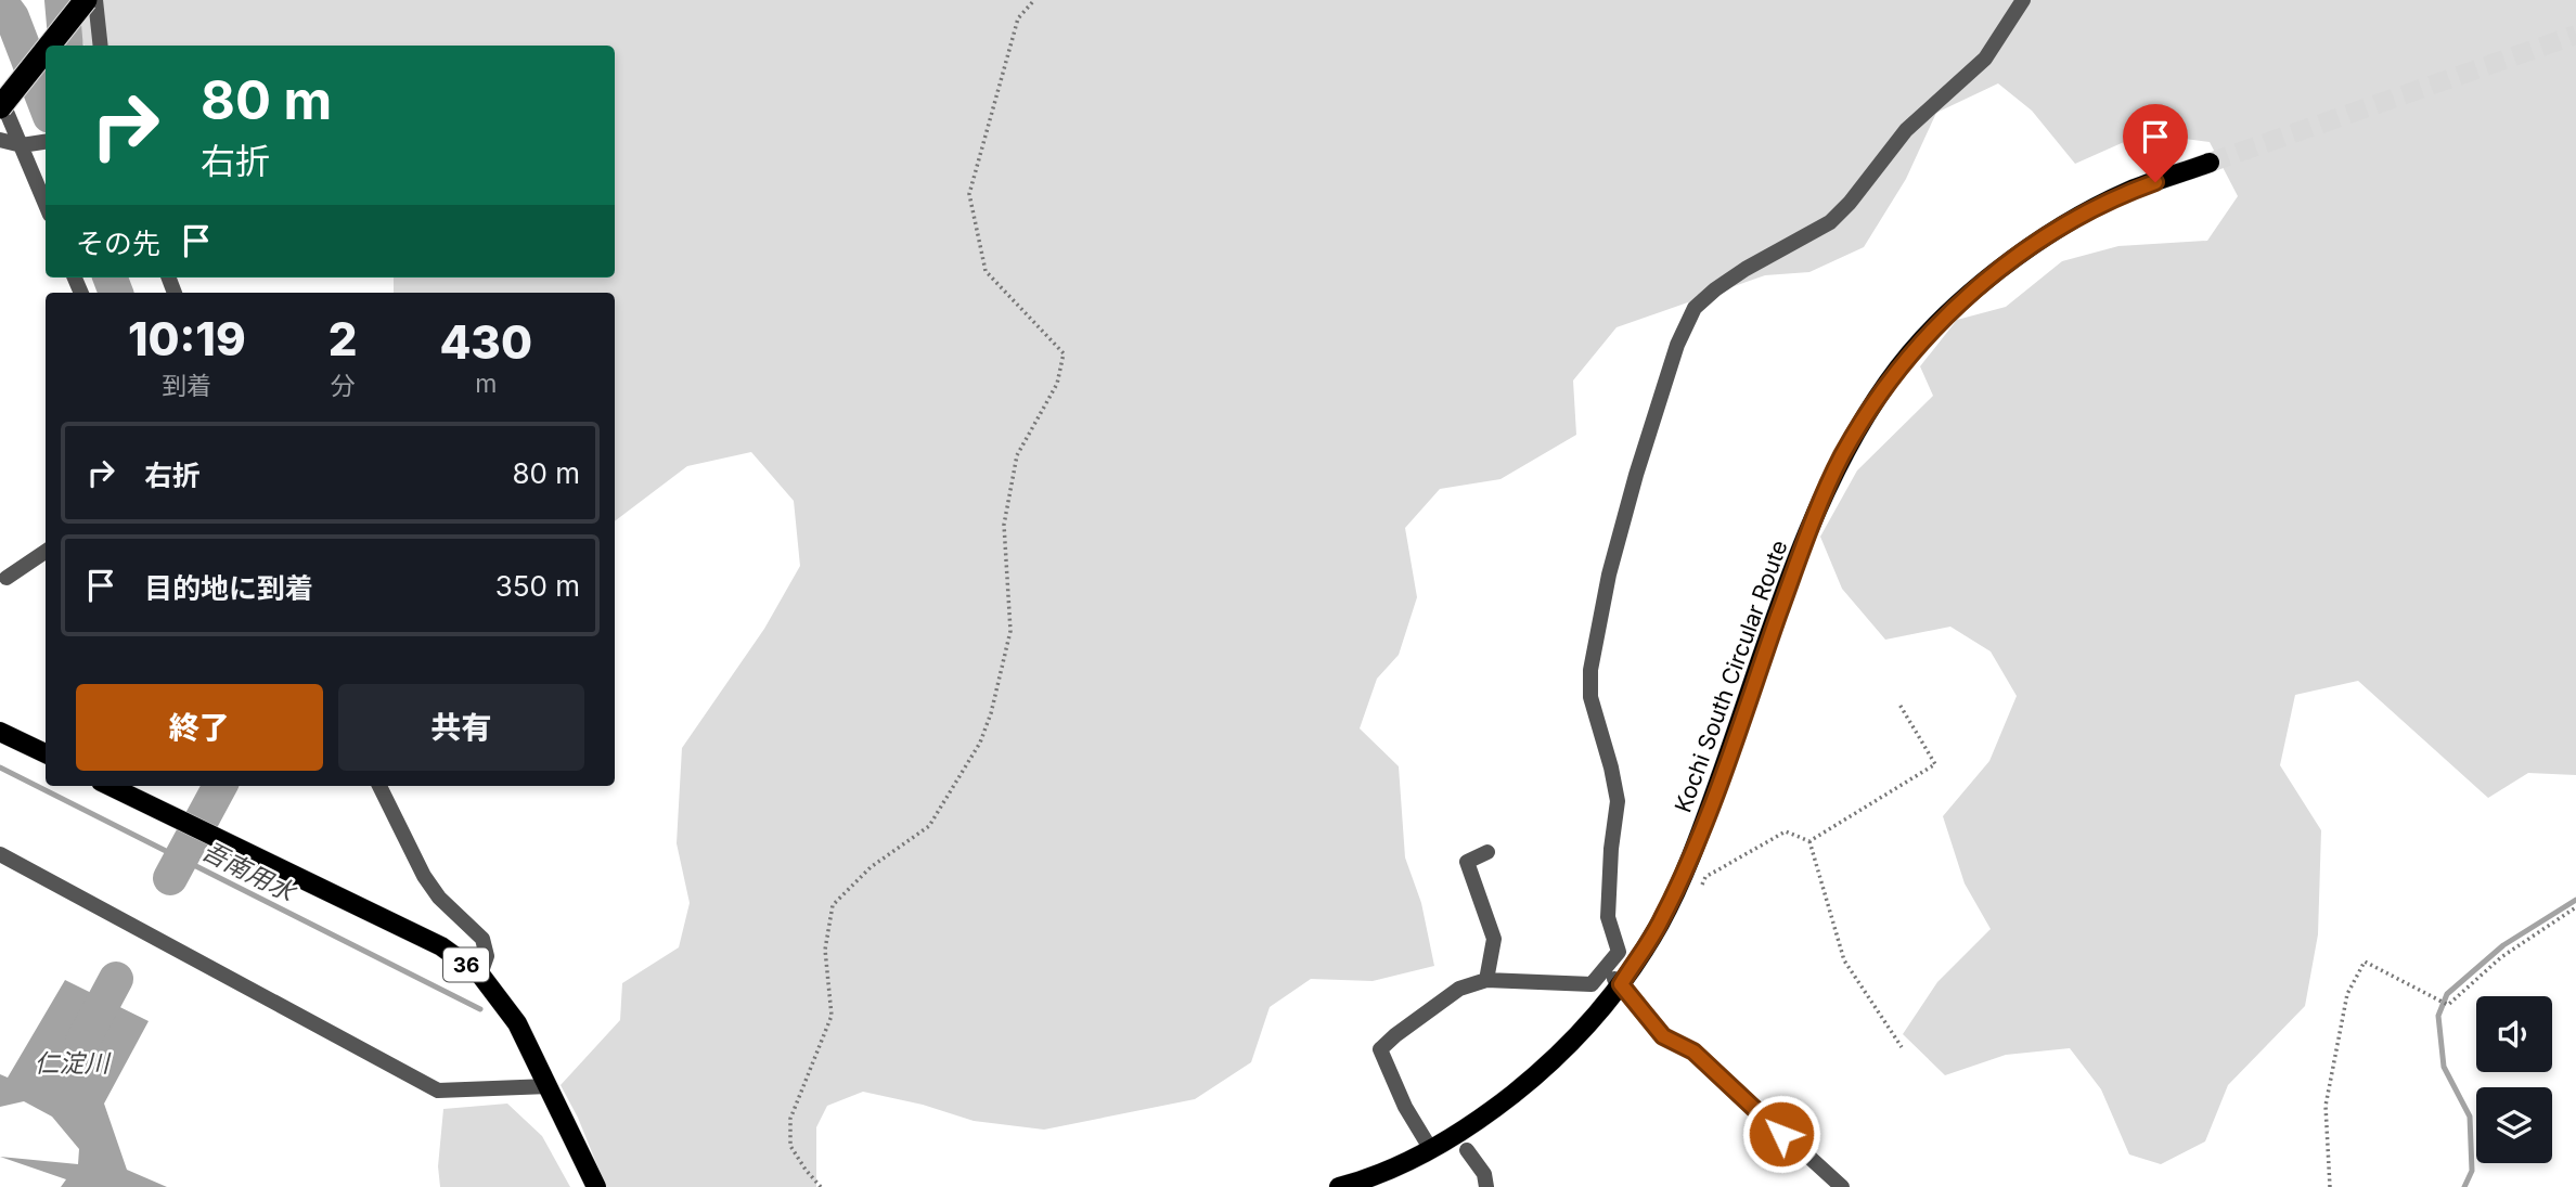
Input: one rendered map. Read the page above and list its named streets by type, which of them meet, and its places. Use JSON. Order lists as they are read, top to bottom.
{
  "streets": {
    "main road": ["Kochi South Circular Route", "36"]
  },
  "water": ["吾南用水", "仁淀川"],
  "page": {
    "turn": ["80 m", "右折"],
    "then": "その先",
    "eta": [
      "10:19",
      "到着",
      "2",
      "分",
      "430",
      "m"
    ],
    "list": [
      {
        "name": "右折",
        "value": "80 m"
      },
      {
        "name": "目的地に到着",
        "value": "350 m"
      }
    ],
    "buttons": ["終了", "共有"]
  }
}
